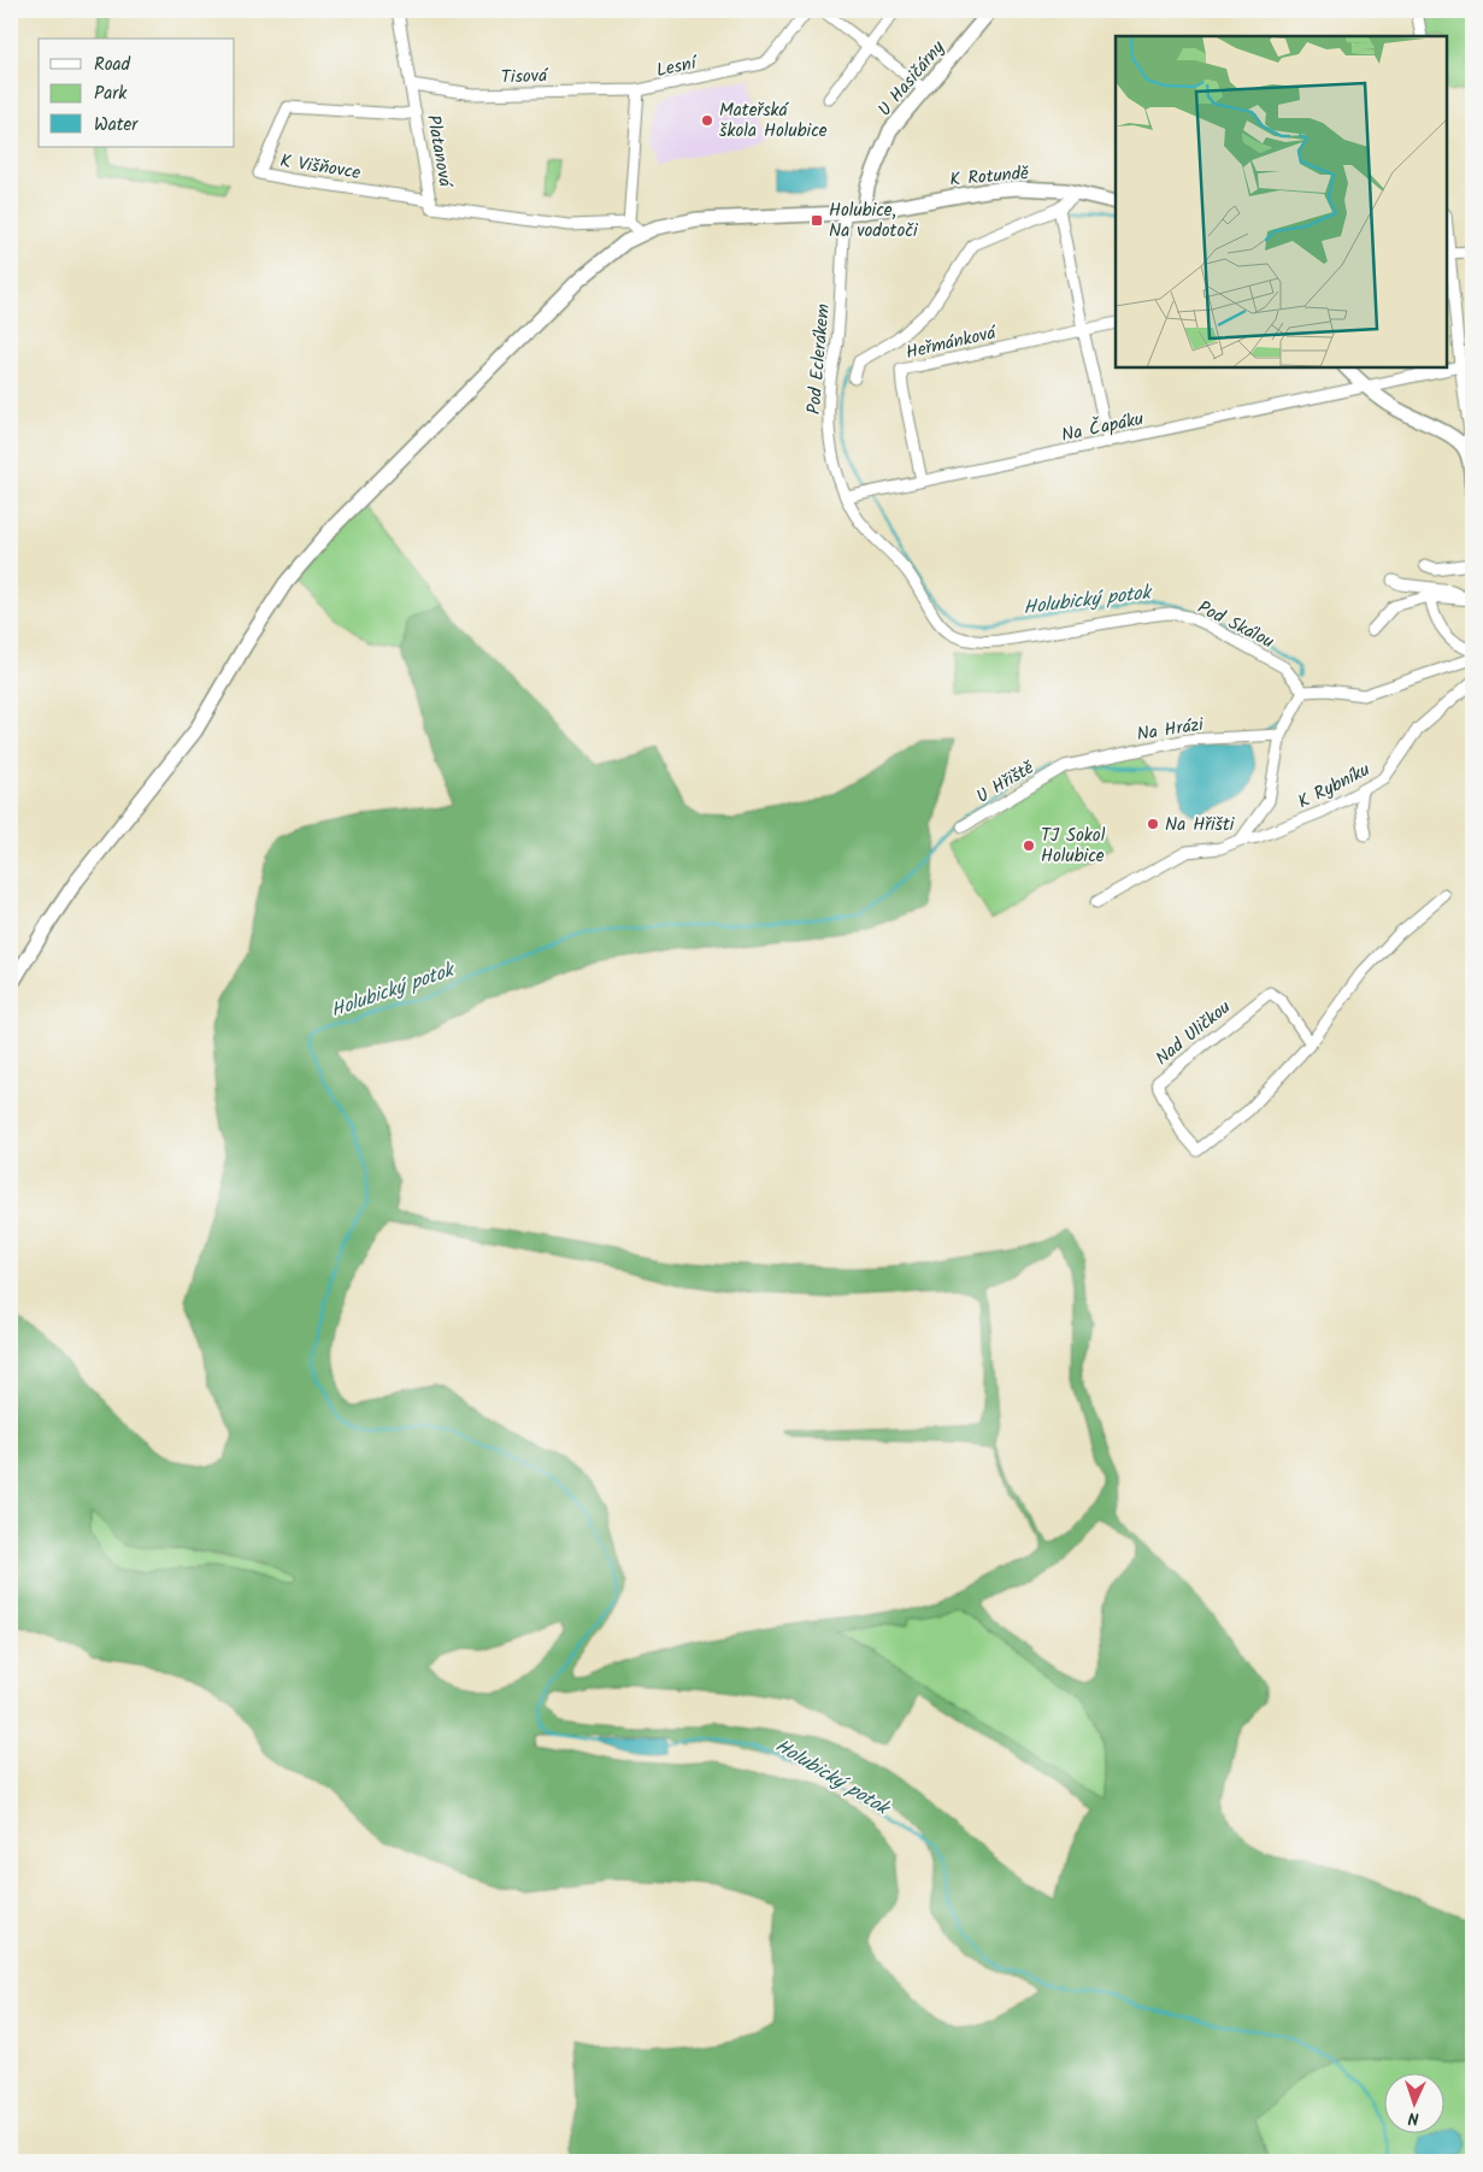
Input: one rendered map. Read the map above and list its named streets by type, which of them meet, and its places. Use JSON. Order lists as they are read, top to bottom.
{
  "streets": {
    "street": [
      "Lesní",
      "Tisová",
      "U Hasičárny",
      "Platanová",
      "K Višňovce",
      "K Rotundě",
      "Heřmánková",
      "Pod Eclerákem",
      "Na Čapáku",
      "Pod Skálou",
      "Na Hrázi",
      "U Hřiště",
      "K Rybníku",
      "Nad Uličkou"
    ]
  },
  "crossings": [
    ["Lesní", "Tisová"],
    ["Lesní", "Platanová"],
    ["Tisová", "Platanová"],
    ["U Hasičárny", "K Rotundě"],
    ["Platanová", "K Višňovce"],
    ["K Rotundě", "Pod Eclerákem"],
    ["Heřmánková", "Na Čapáku"],
    ["Pod Eclerákem", "Na Čapáku"],
    ["Pod Eclerákem", "Pod Skálou"],
    ["Na Hrázi", "U Hřiště"]
  ],
  "water": ["Holubický potok"],
  "places": {
    "other": ["Mateřská škola Holubice", "Na Hřišti", "TJ Sokol Holubice"],
    "transit": ["Holubice, Na vodotoči"]
  },
  "legend": ["Road", "Park", "Water"],
  "north": "bottom"
}
